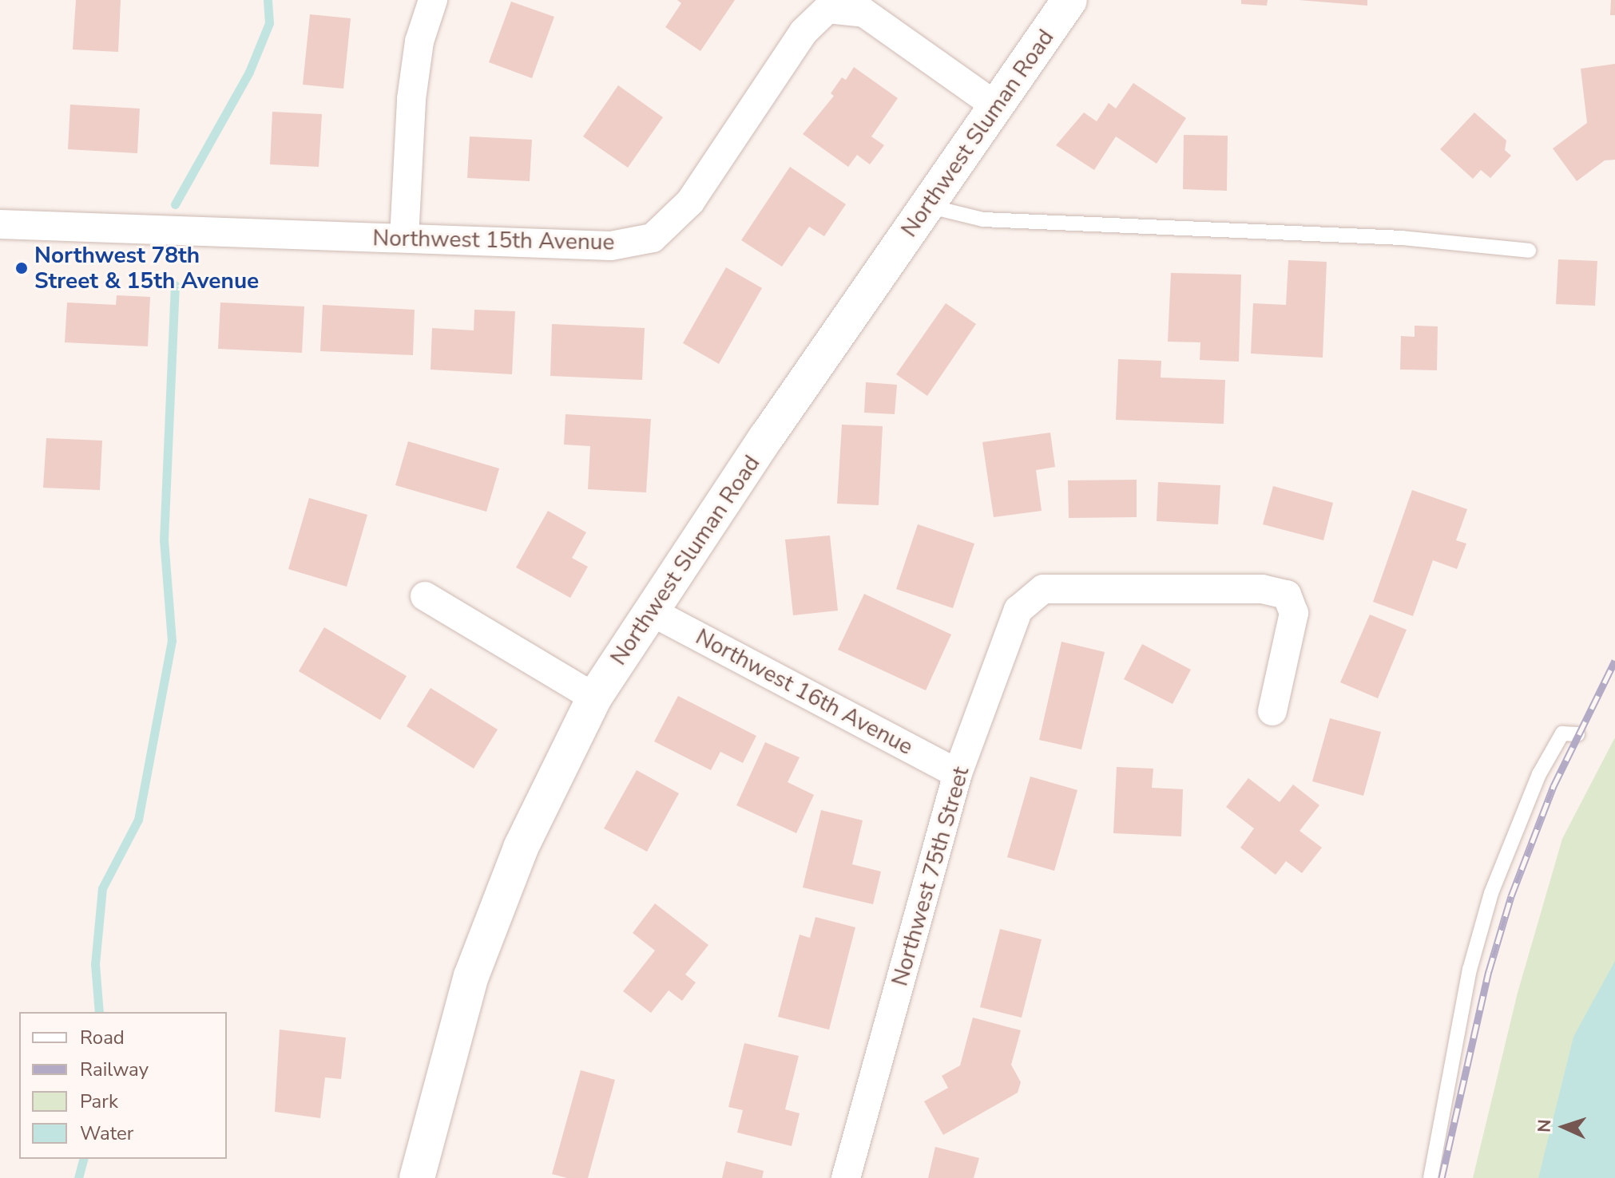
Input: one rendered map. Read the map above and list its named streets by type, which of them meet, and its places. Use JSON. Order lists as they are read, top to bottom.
{
  "streets": {
    "street": [
      "Northwest Sluman Road",
      "Northwest 15th Avenue",
      "Northwest 16th Avenue",
      "Northwest 75th Street"
    ]
  },
  "crossings": [
    ["Northwest Sluman Road", "Northwest 15th Avenue"],
    ["Northwest Sluman Road", "Northwest 16th Avenue"],
    ["Northwest 16th Avenue", "Northwest 75th Street"]
  ],
  "places": ["Northwest 78th Street & 15th Avenue"],
  "legend": [
    "Road",
    "Railway",
    "Park",
    "Water"
  ],
  "north": "left"
}
